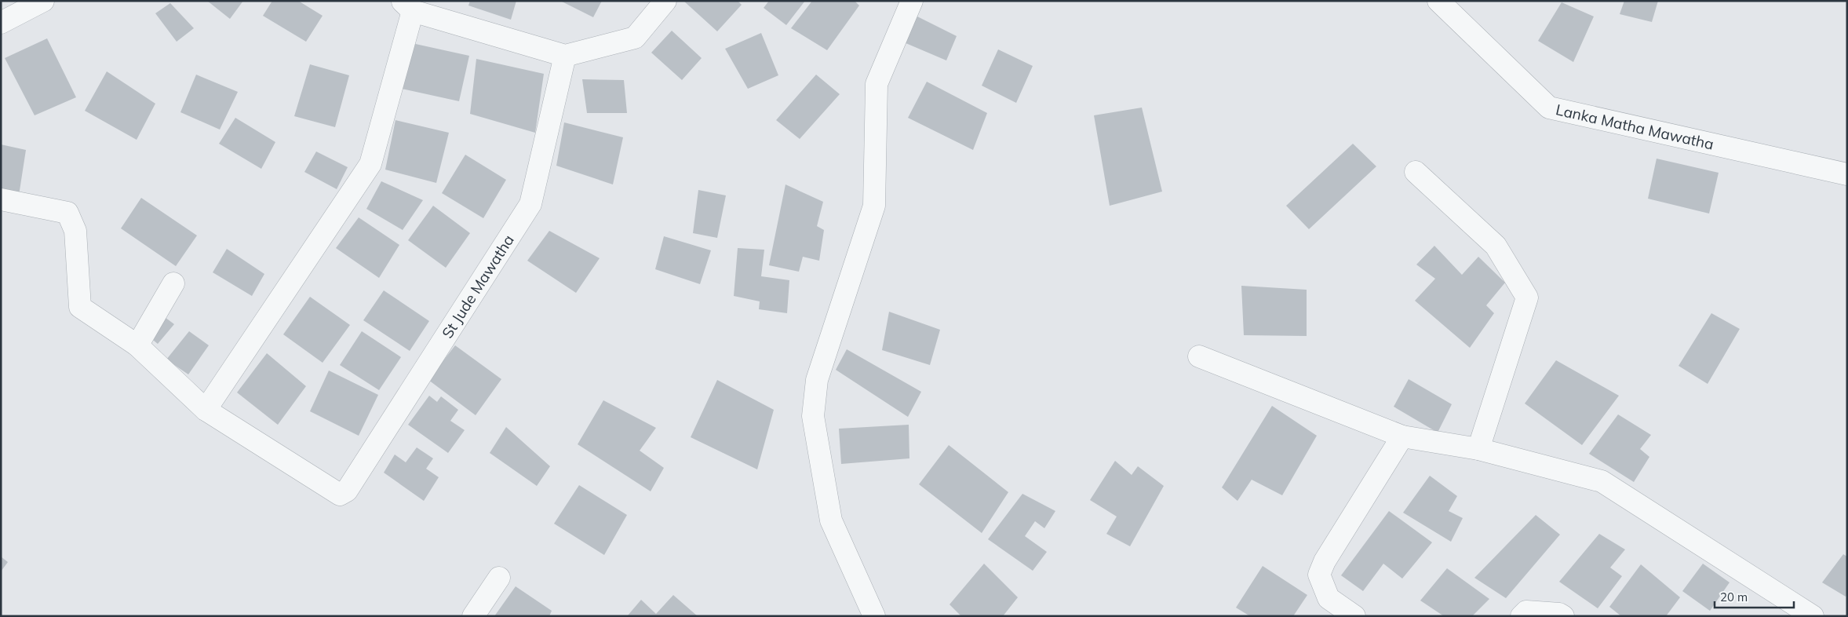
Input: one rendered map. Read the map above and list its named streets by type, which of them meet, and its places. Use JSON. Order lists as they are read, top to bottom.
{
  "streets": {
    "street": ["Lanka Matha Mawatha", "St Jude Mawatha"]
  },
  "scale_bar": "20 m"
}
